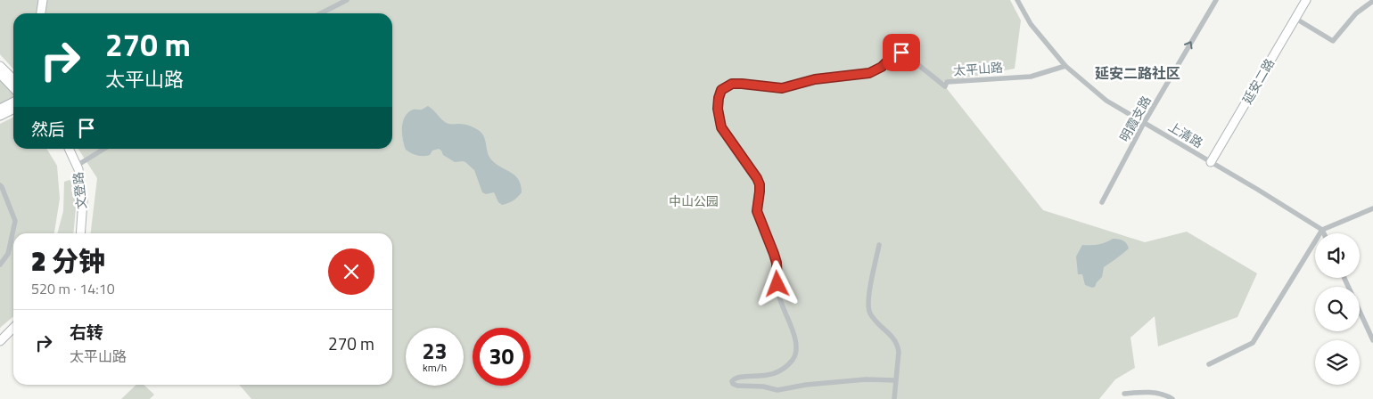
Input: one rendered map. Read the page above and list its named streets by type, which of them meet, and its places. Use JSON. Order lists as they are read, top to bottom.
{
  "streets": {
    "street": [
      "太平山路",
      "延安二路",
      "明霞支路",
      "上清路",
      "文登路"
    ]
  },
  "crossings": [
    ["太平山路", "上清路"],
    ["延安二路", "上清路"],
    ["明霞支路", "上清路"]
  ],
  "one_way": ["明霞支路"],
  "districts": ["延安二路社区"],
  "parks": ["中山公园"],
  "page": {
    "turn": ["270 m", "太平山路"],
    "then": "然后",
    "heading": ["2 分钟", "520 m · 14:10"],
    "list": [
      {
        "name": "右转",
        "note": "太平山路",
        "value": "270 m"
      }
    ],
    "speed": "23 km/h",
    "limit": "30"
  }
}
